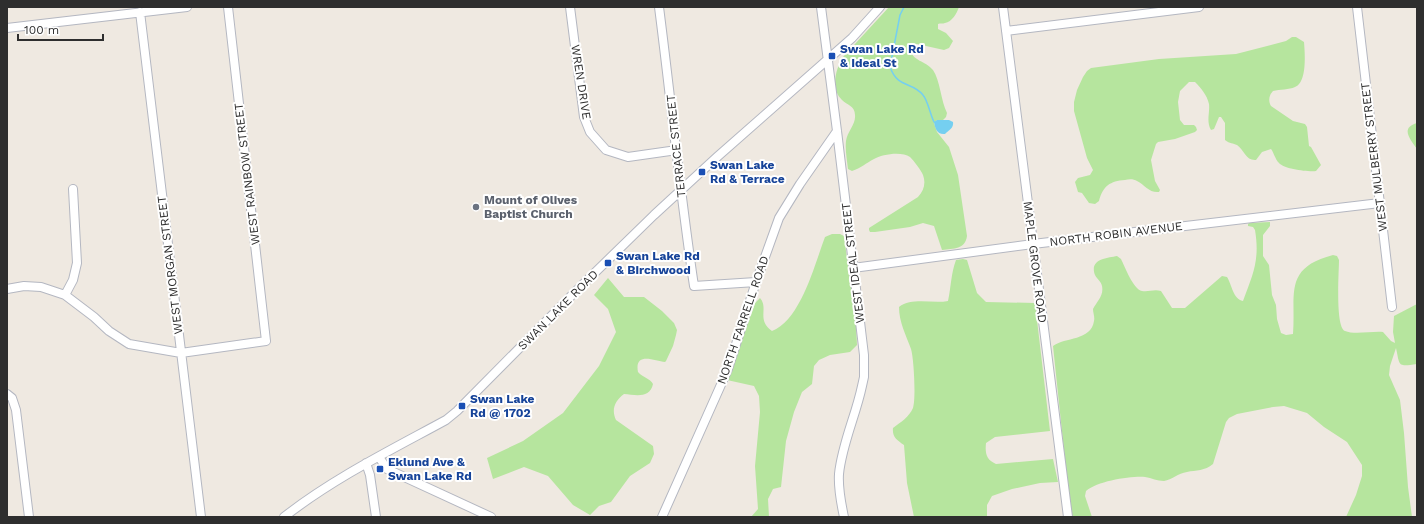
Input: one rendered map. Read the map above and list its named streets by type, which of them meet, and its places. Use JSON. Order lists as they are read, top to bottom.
{
  "streets": {
    "street": [
      "WREN DRIVE",
      "TERRACE STREET",
      "WEST MULBERRY STREET",
      "WEST RAINBOW STREET",
      "NORTH ROBIN AVENUE",
      "MAPLE GROVE ROAD",
      "WEST IDEAL STREET",
      "WEST MORGAN STREET",
      "SWAN LAKE ROAD",
      "NORTH FARRELL ROAD"
    ]
  },
  "crossings": [
    ["WREN DRIVE", "TERRACE STREET"],
    ["TERRACE STREET", "SWAN LAKE ROAD"],
    ["TERRACE STREET", "NORTH FARRELL ROAD"],
    ["WEST MULBERRY STREET", "NORTH ROBIN AVENUE"],
    ["WEST RAINBOW STREET", "WEST MORGAN STREET"],
    ["NORTH ROBIN AVENUE", "MAPLE GROVE ROAD"],
    ["NORTH ROBIN AVENUE", "WEST IDEAL STREET"],
    ["WEST IDEAL STREET", "SWAN LAKE ROAD"],
    ["WEST IDEAL STREET", "NORTH FARRELL ROAD"]
  ],
  "places": {
    "transit": [
      "Swan Lake Rd & Ideal St",
      "Swan Lake Rd & Terrace",
      "Swan Lake Rd & Birchwood",
      "Swan Lake Rd @ 1702",
      "Eklund Ave & Swan Lake Rd"
    ],
    "other": ["Mount of Olives Baptist Church"]
  },
  "scale_bar": "100 m"
}
